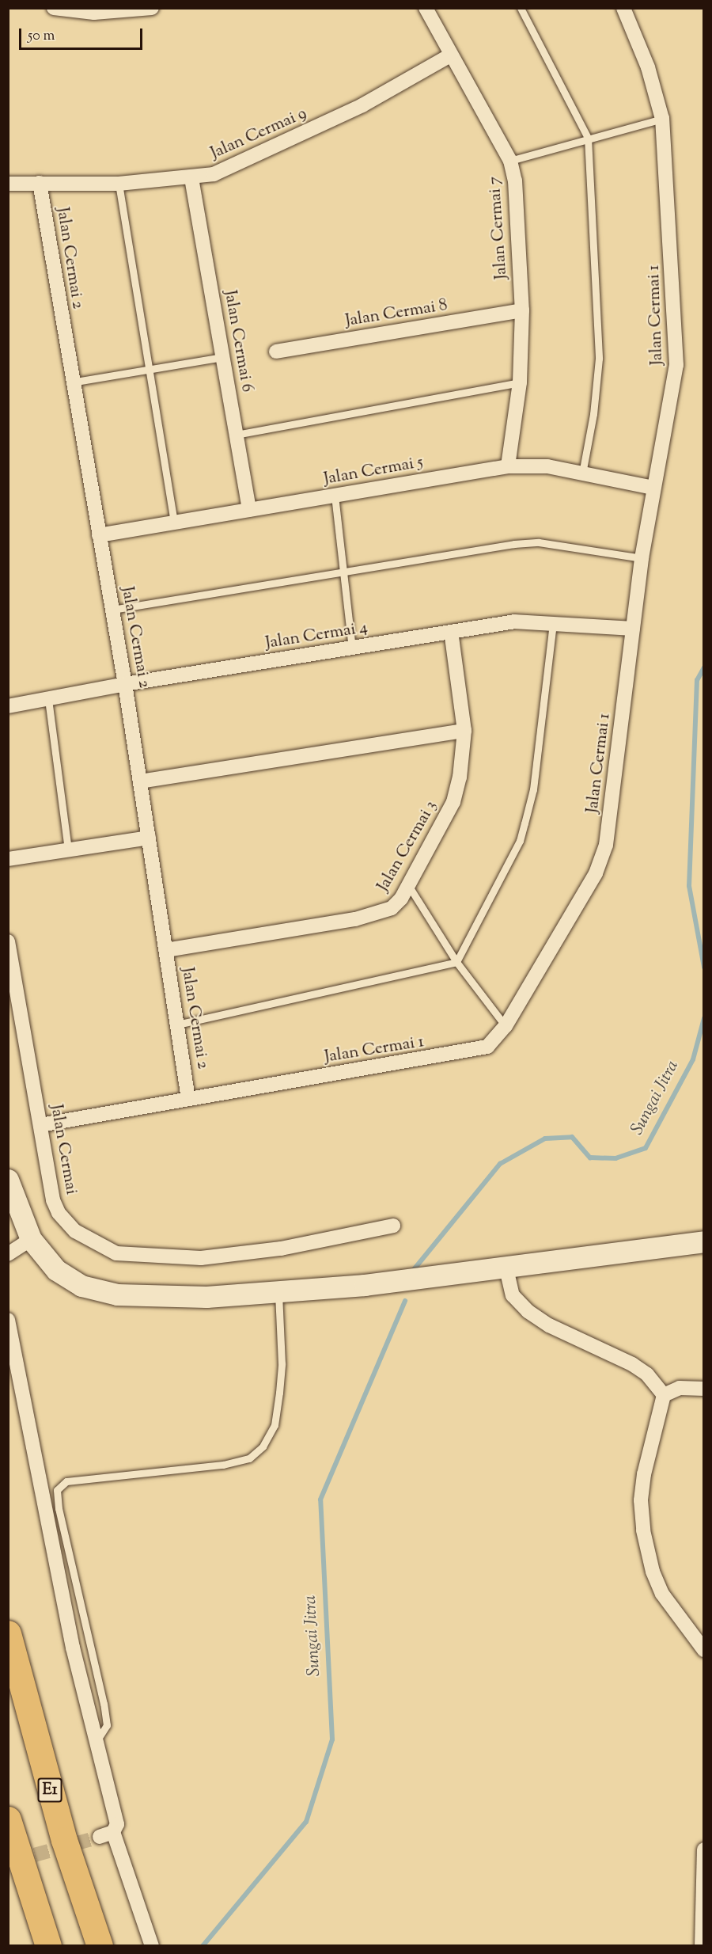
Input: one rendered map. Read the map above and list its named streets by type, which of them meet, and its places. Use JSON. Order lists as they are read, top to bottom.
{
  "streets": {
    "highway": ["E1"],
    "street": [
      "Jalan Cermai 9",
      "Jalan Cermai 7",
      "Jalan Cermai 2",
      "Jalan Cermai 8",
      "Jalan Cermai 1",
      "Jalan Cermai 6",
      "Jalan Cermai 5",
      "Jalan Cermai 4",
      "Jalan Cermai 3",
      "Jalan Cermai"
    ]
  },
  "crossings": [
    ["Jalan Cermai 9", "Jalan Cermai 7"],
    ["Jalan Cermai 9", "Jalan Cermai 2"],
    ["Jalan Cermai 9", "Jalan Cermai 6"],
    ["Jalan Cermai 7", "Jalan Cermai 8"],
    ["Jalan Cermai 7", "Jalan Cermai 5"],
    ["Jalan Cermai 2", "Jalan Cermai 1"],
    ["Jalan Cermai 2", "Jalan Cermai 5"],
    ["Jalan Cermai 2", "Jalan Cermai 4"],
    ["Jalan Cermai 2", "Jalan Cermai 3"],
    ["Jalan Cermai 1", "Jalan Cermai 5"],
    ["Jalan Cermai 1", "Jalan Cermai 4"],
    ["Jalan Cermai 1", "Jalan Cermai"],
    ["Jalan Cermai 6", "Jalan Cermai 5"],
    ["Jalan Cermai 4", "Jalan Cermai 3"]
  ],
  "water": ["Sungai Jitra"],
  "scale_bar": "50 m"
}
